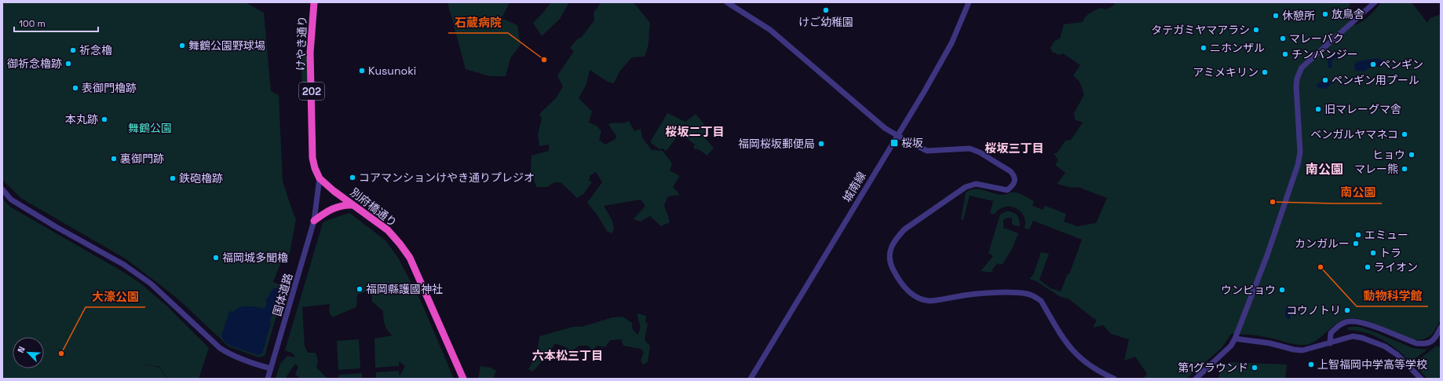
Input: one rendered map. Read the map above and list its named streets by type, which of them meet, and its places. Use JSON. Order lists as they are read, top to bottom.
{
  "streets": {
    "highway": ["けやき通り", "202", "別府橋通り"],
    "street": ["城南線", "国体道路"]
  },
  "crossings": [
    ["けやき通り", "別府橋通り"],
    ["けやき通り", "国体道路"],
    ["別府橋通り", "国体道路"]
  ],
  "districts": [
    "桜坂二丁目",
    "桜坂三丁目",
    "南公園",
    "六本松三丁目"
  ],
  "parks": ["舞鶴公園"],
  "places": {
    "other": [
      "けご幼稚園",
      "放鳥舎",
      "休憩所",
      "タテガミヤマアラシ",
      "マレーバク",
      "舞鶴公園野球場",
      "ニホンザル",
      "祈念櫓",
      "チンパンジー",
      "石蔵病院",
      "御祈念櫓跡",
      "ペンギン",
      "Kusunoki",
      "アミメキリン",
      "ペンギン用プール",
      "表御門櫓跡",
      "旧マレーグマ舎",
      "本丸跡",
      "ベンガルヤマネコ",
      "福岡桜坂郵便局",
      "ヒョウ",
      "裏御門跡",
      "マレー熊",
      "コアマンションけやき通りプレジオ",
      "鉄砲櫓跡",
      "南公園",
      "エミュー",
      "カンガルー",
      "トラ",
      "福岡城多聞櫓",
      "動物科学館",
      "ライオン",
      "福岡縣護國神社",
      "ウンピョウ",
      "コウノトリ",
      "大濠公園",
      "上智福岡中学高等学校",
      "第1グラウンド"
    ],
    "transit": ["桜坂"]
  },
  "scale_bar": "100 m",
  "north": "top left"
}
